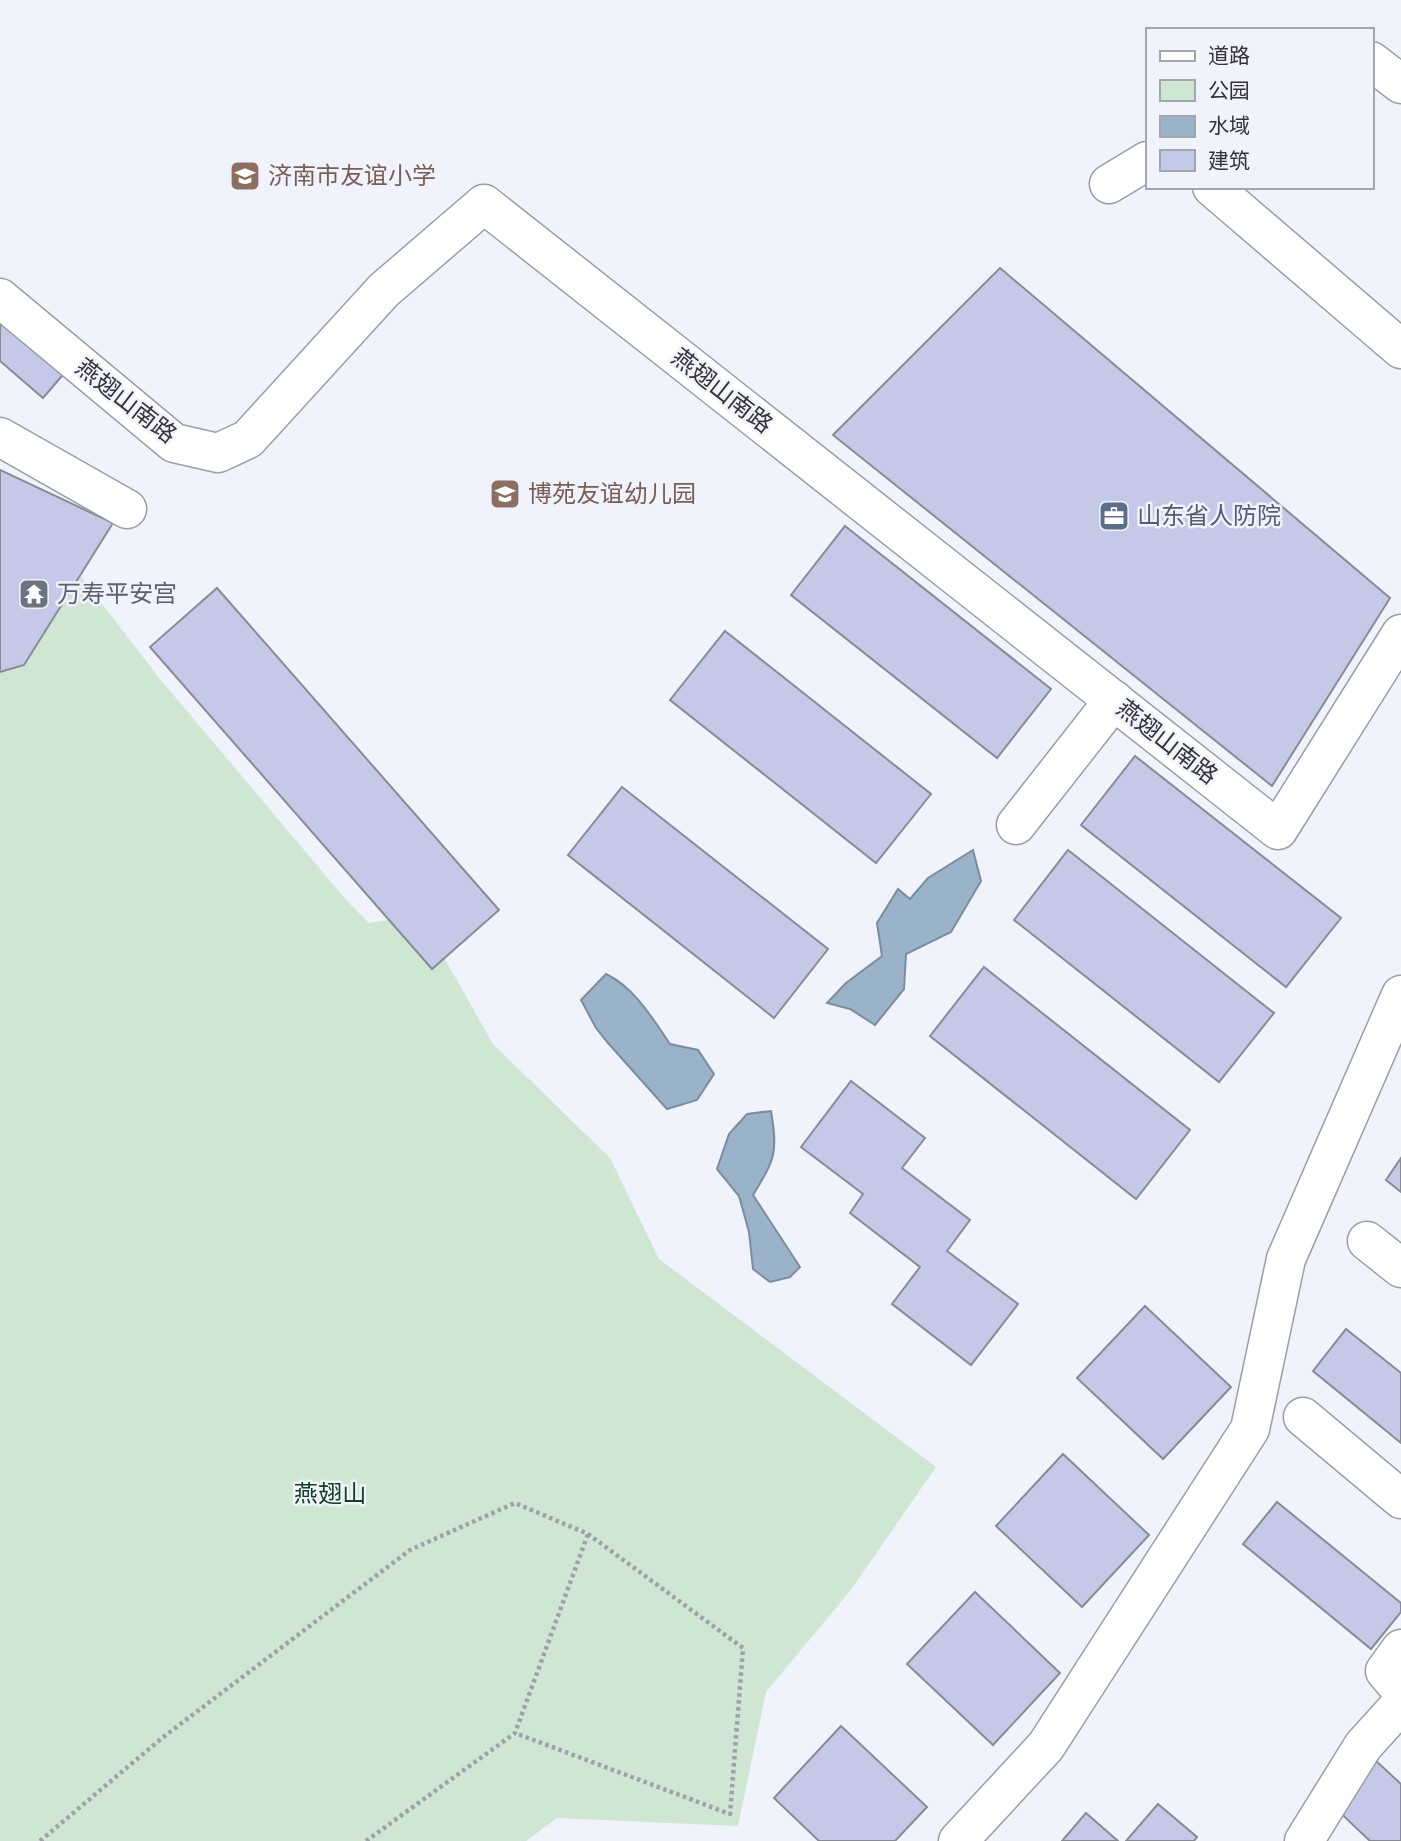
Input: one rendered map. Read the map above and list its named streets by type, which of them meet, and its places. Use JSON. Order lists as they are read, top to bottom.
{
  "streets": {
    "street": ["燕翅山南路"]
  },
  "parks": ["燕翅山"],
  "places": {
    "school or university": ["济南市友谊小学", "博苑友谊幼儿园"],
    "office": ["山东省人防院"],
    "temple": ["万寿平安宫"]
  },
  "legend": [
    "道路",
    "公园",
    "水域",
    "建筑"
  ]
}
